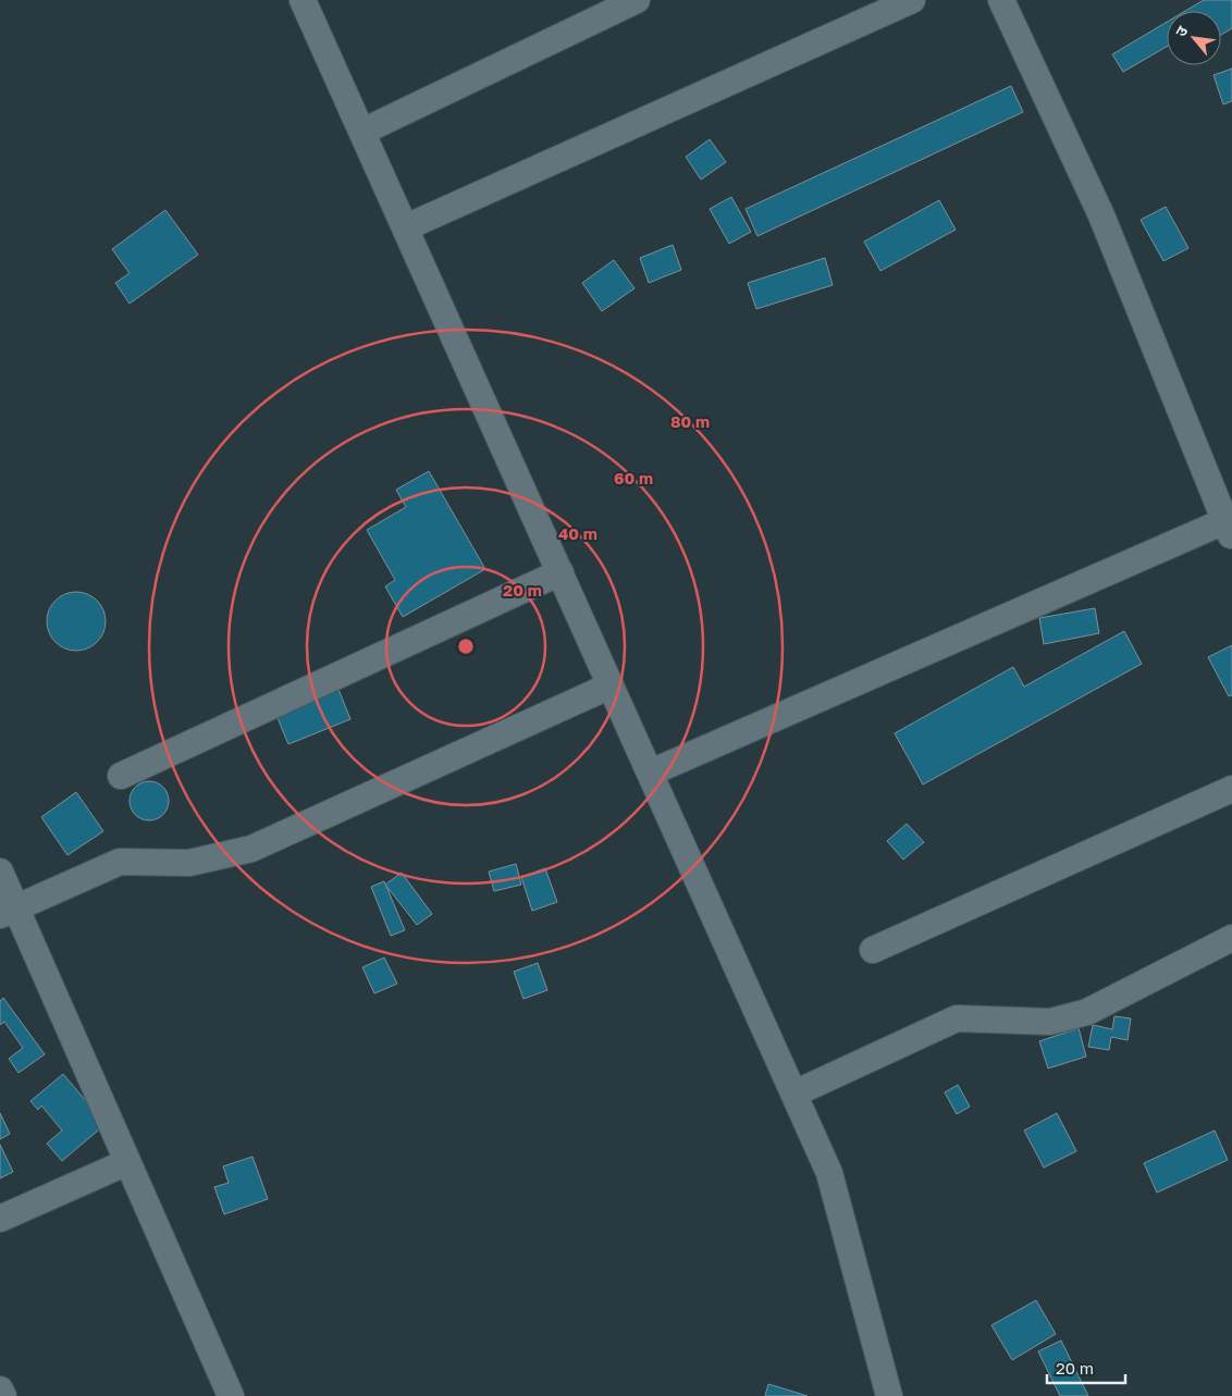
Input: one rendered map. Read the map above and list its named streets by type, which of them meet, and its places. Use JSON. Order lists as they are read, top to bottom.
{
  "scale_bar": "20 m",
  "north": "top left",
  "rings": [
    "80 m",
    "60 m",
    "40 m",
    "20 m"
  ]
}
